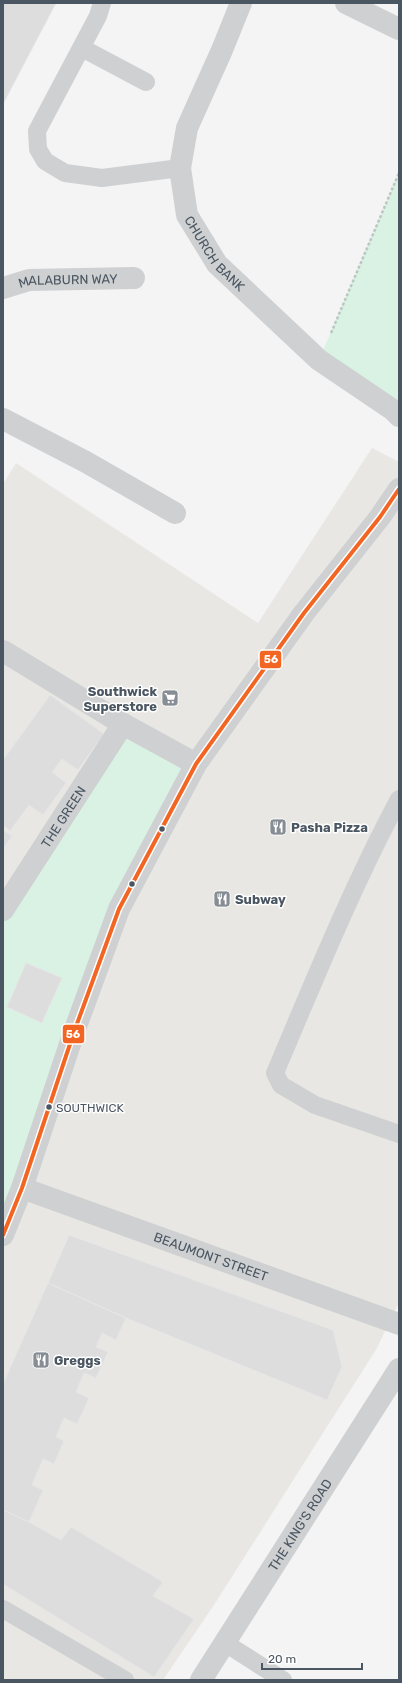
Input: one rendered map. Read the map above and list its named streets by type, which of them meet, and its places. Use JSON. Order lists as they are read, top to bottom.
{
  "streets": {
    "street": [
      "CHURCH BANK",
      "MALABURN WAY",
      "THE GREEN",
      "BEAUMONT STREET",
      "THE KING'S ROAD"
    ]
  },
  "places": {
    "supermarket": ["Southwick Superstore"],
    "restaurant": ["Pasha Pizza", "Subway", "Greggs"],
    "other": ["SOUTHWICK"]
  },
  "lines": ["transit line 56"],
  "scale_bar": "20 m"
}
